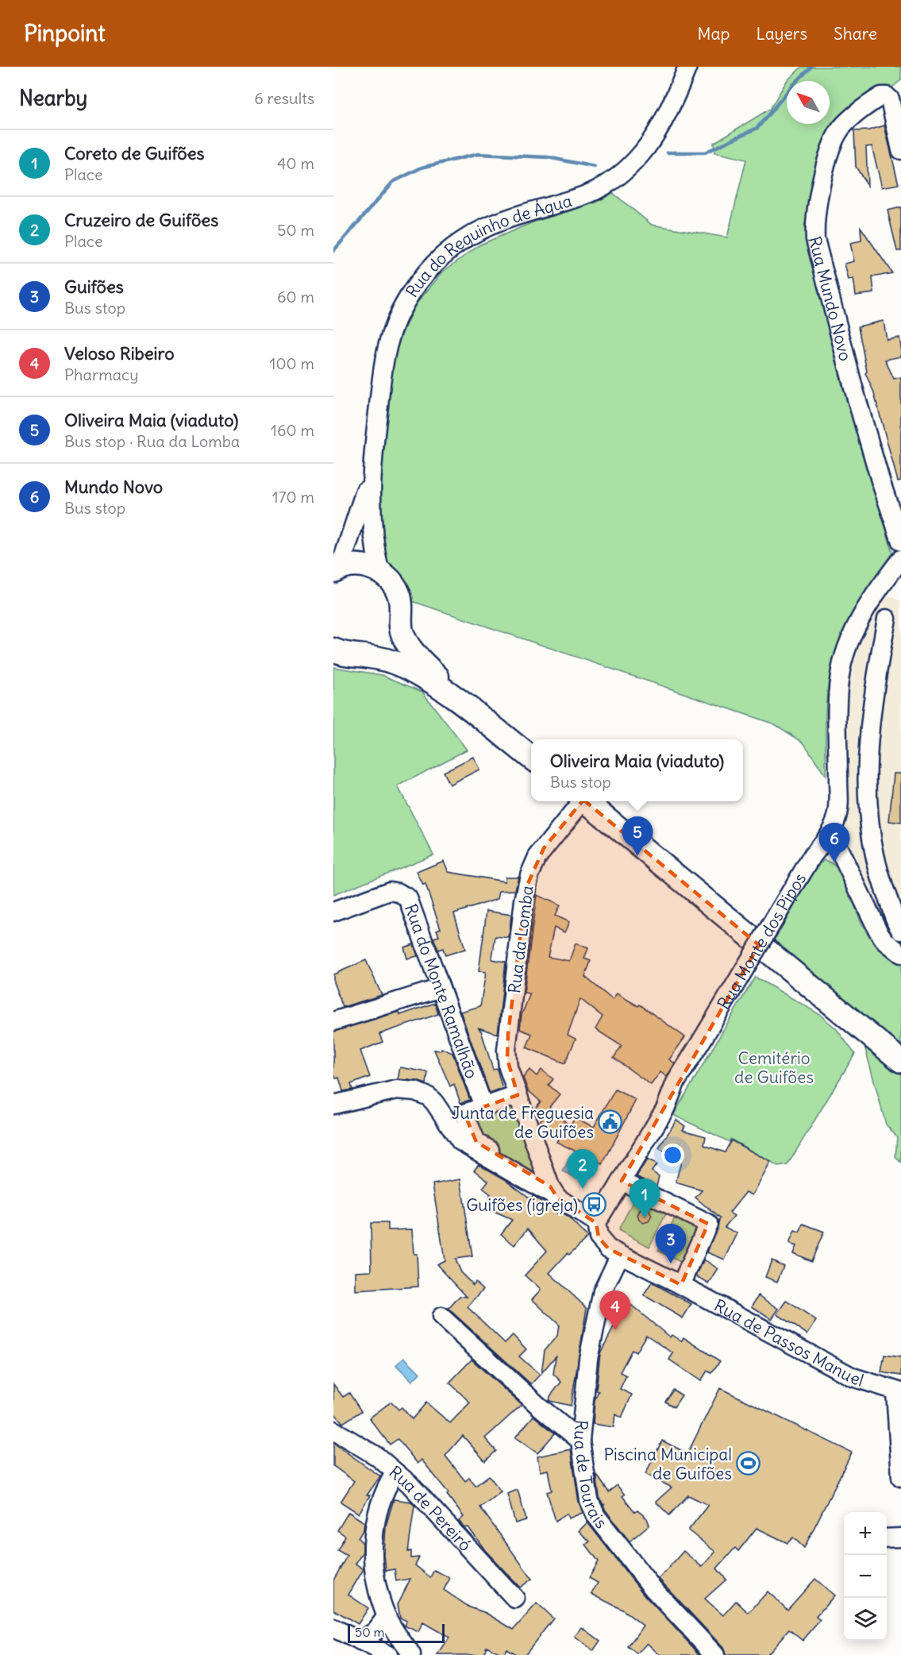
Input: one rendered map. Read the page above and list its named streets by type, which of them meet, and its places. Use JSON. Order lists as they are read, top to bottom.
{
  "streets": {
    "street": [
      "Rua do Reguinho de Água",
      "Rua Mundo Novo",
      "Rua da Lomba",
      "Rua Monte dos Pipos",
      "Rua do Monte Ramalhão",
      "Rua de Passos Manuel",
      "Rua de Tourais",
      "Rua de Pereiró"
    ]
  },
  "crossings": [
    ["Rua Monte dos Pipos", "Rua de Passos Manuel"],
    ["Rua de Passos Manuel", "Rua de Tourais"]
  ],
  "parks": ["Cemitério de Guifões"],
  "places": {
    "public building": ["Junta de Freguesia de Guifões"],
    "bus stop": ["Guifões (igreja)"],
    "sports": ["Piscina Municipal de Guifões"]
  },
  "scale_bar": "50 m",
  "north": "top left",
  "page": {
    "header": "Pinpoint",
    "nav": ["Map", "Layers", "Share"],
    "heading": ["Nearby", "6 results"],
    "list": [
      {
        "mark": "1",
        "name": "Coreto de Guifões",
        "note": "Place",
        "value": "40 m"
      },
      {
        "mark": "2",
        "name": "Cruzeiro de Guifões",
        "note": "Place",
        "value": "50 m"
      },
      {
        "mark": "3",
        "name": "Guifões",
        "note": "Bus stop",
        "value": "60 m"
      },
      {
        "mark": "4",
        "name": "Veloso Ribeiro",
        "note": "Pharmacy",
        "value": "100 m"
      },
      {
        "mark": "5",
        "name": "Oliveira Maia (viaduto)",
        "note": "Bus stop · Rua da Lomba",
        "value": "160 m"
      },
      {
        "mark": "6",
        "name": "Mundo Novo",
        "note": "Bus stop",
        "value": "170 m"
      }
    ],
    "popup": ["Oliveira Maia (viaduto)", "Bus stop"],
    "pins": [
      "5",
      "6",
      "2",
      "1",
      "3",
      "4"
    ],
    "map_buttons": ["+", "−"],
    "scale": "50 m"
  }
}
